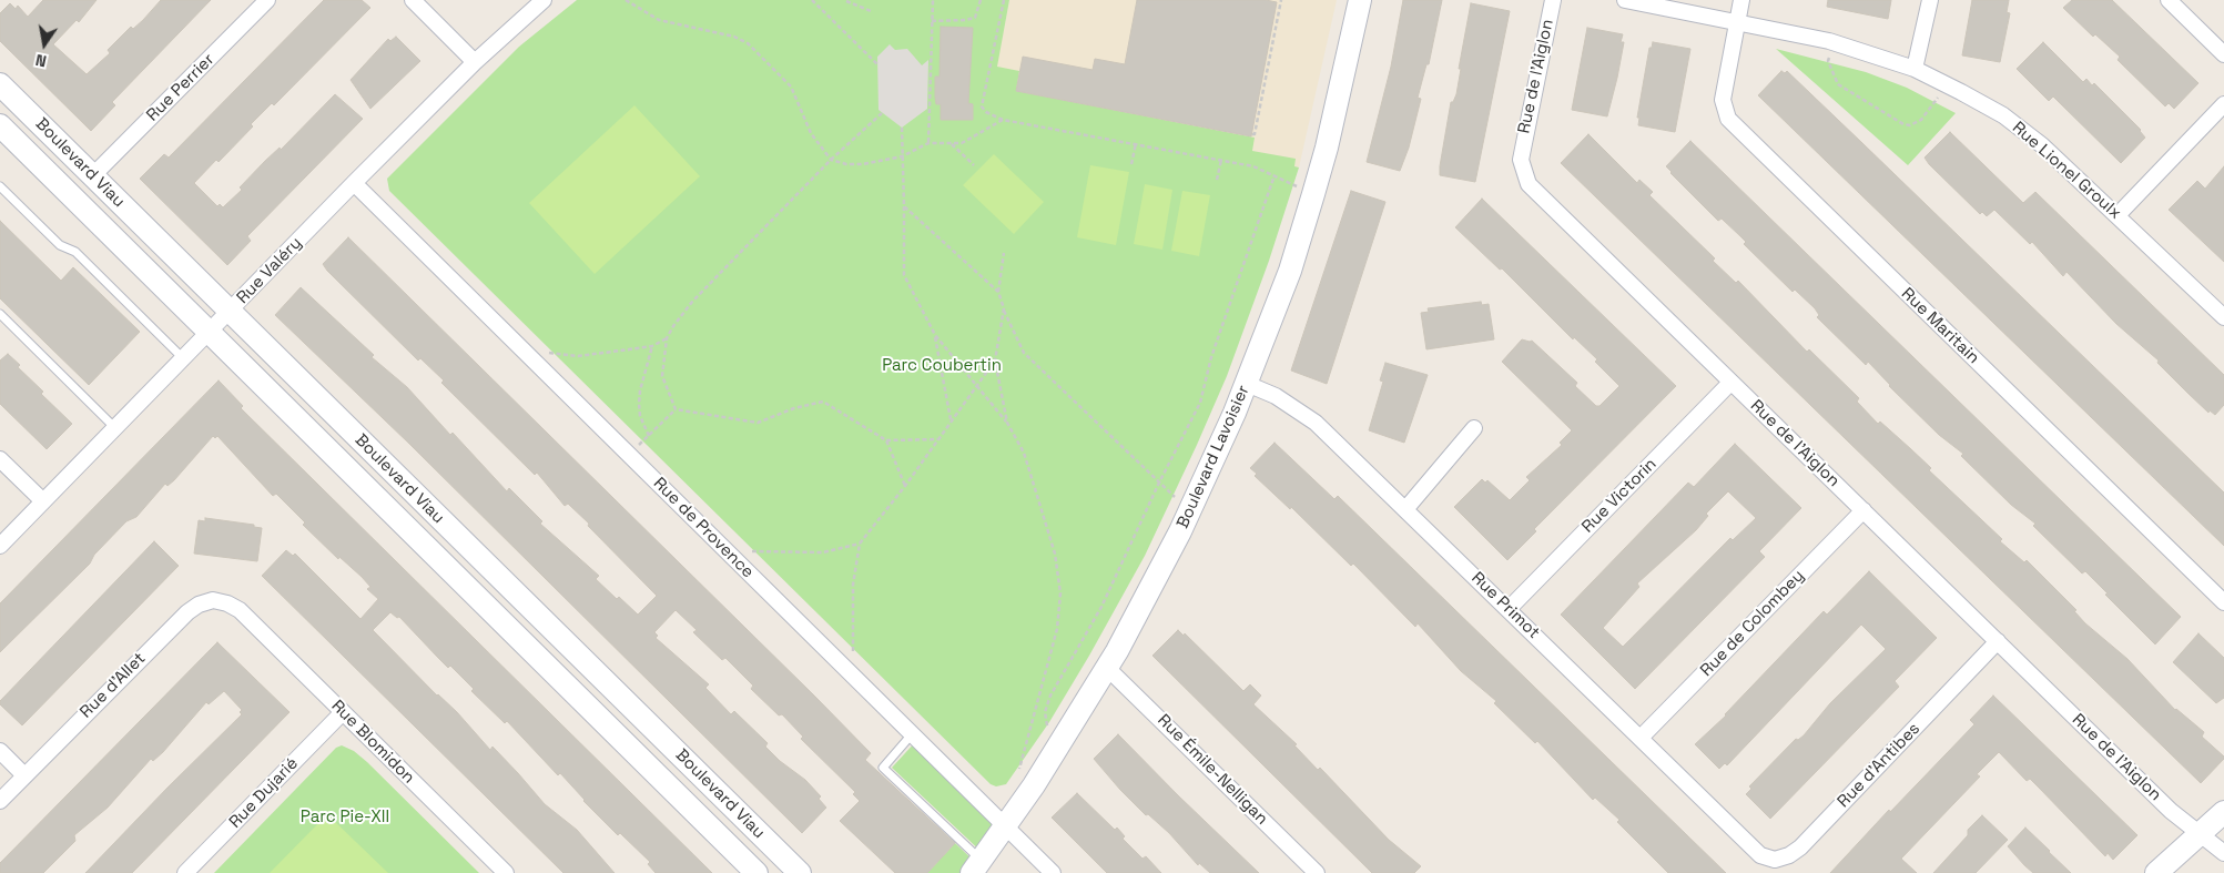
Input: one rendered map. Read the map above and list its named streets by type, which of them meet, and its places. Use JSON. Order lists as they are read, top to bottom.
{
  "streets": {
    "main road": ["Boulevard Viau", "Boulevard Lavoisier"],
    "street": [
      "Rue de l'Aiglon",
      "Rue Perrier",
      "Rue Lionel Groulx",
      "Rue Valéry",
      "Rue Maritain",
      "Rue Victorin",
      "Rue de Provence",
      "Rue Primot",
      "Rue de Colombey",
      "Rue d'Allet",
      "Rue Blomidon",
      "Rue d'Antibes",
      "Rue Émile-Nelligan",
      "Rue Dujarié"
    ]
  },
  "crossings": [
    ["Rue de l'Aiglon", "Rue Victorin"],
    ["Rue de l'Aiglon", "Rue de Colombey"],
    ["Rue de l'Aiglon", "Rue d'Antibes"],
    ["Rue Perrier", "Boulevard Viau"],
    ["Boulevard Viau", "Rue Valéry"],
    ["Rue Lionel Groulx", "Rue Maritain"],
    ["Rue Valéry", "Rue de Provence"],
    ["Boulevard Lavoisier", "Rue de Provence"],
    ["Boulevard Lavoisier", "Rue Primot"],
    ["Boulevard Lavoisier", "Rue Émile-Nelligan"],
    ["Rue Victorin", "Rue Primot"],
    ["Rue Primot", "Rue de Colombey"],
    ["Rue Primot", "Rue d'Antibes"],
    ["Rue d'Allet", "Rue Blomidon"],
    ["Rue Blomidon", "Rue Dujarié"]
  ],
  "parks": ["Parc Coubertin", "Parc Pie-XII"],
  "north": "bottom"
}
